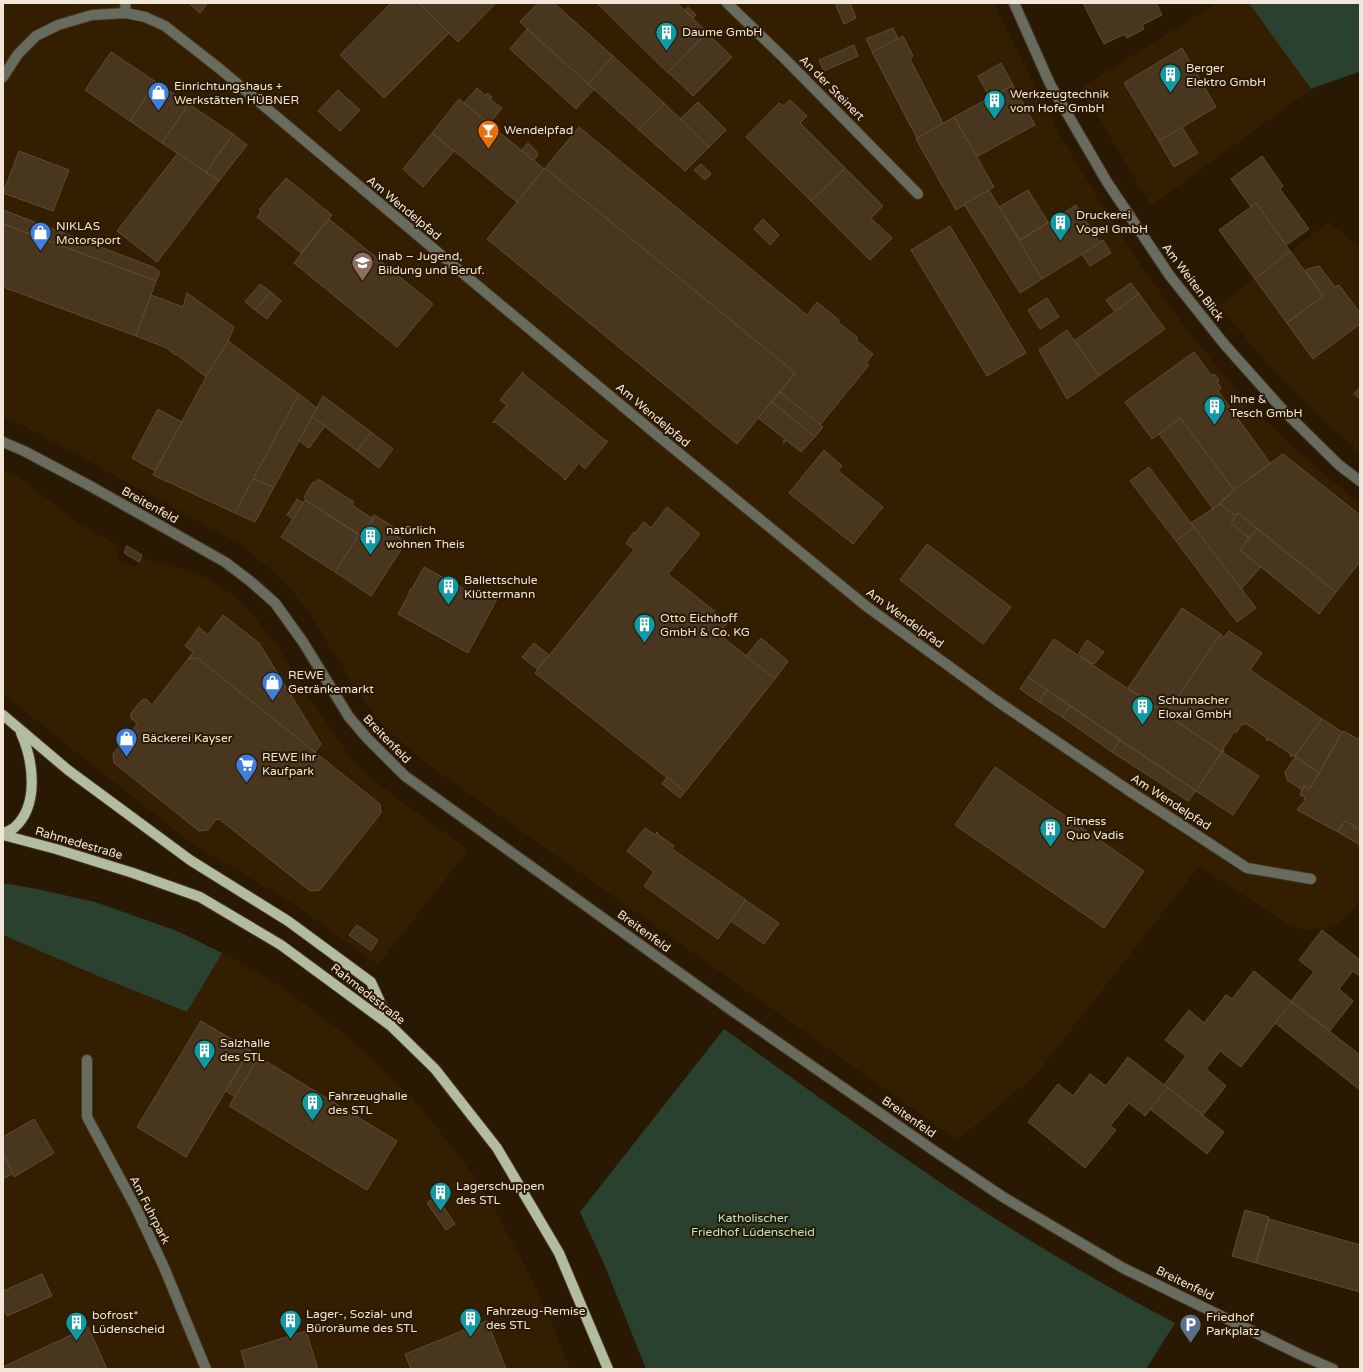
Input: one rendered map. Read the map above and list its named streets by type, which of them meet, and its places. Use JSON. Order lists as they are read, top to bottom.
{
  "streets": {
    "main road": ["Rahmedestraße"],
    "street": [
      "An der Steinert",
      "Am Wendelpfad",
      "Am Weiten Blick",
      "Breitenfeld",
      "Am Fuhrpark"
    ]
  },
  "parks": ["Katholischer Friedhof Lüdenscheid"],
  "places": {
    "building": [
      "Daume GmbH",
      "Berger Elektro GmbH",
      "Werkzeugtechnik vom Hofe GmbH",
      "Druckerei Vogel GmbH",
      "Ihne & Tesch GmbH",
      "natürlich wohnen Theis",
      "Ballettschule Klüttermann",
      "Otto Eichhoff GmbH & Co. KG",
      "Schumacher Eloxal GmbH",
      "Fitness Quo Vadis",
      "Salzhalle des STL",
      "Fahrzeughalle des STL",
      "Lagerschuppen des STL",
      "Fahrzeug-Remise des STL",
      "Lager-, Sozial- und Büroräume des STL",
      "bofrost* Lüdenscheid"
    ],
    "shop": [
      "Einrichtungshaus + Werkstätten HÜBNER",
      "NIKLAS Motorsport",
      "REWE Getränkemarkt",
      "Bäckerei Kayser"
    ],
    "bar": ["Wendelpfad"],
    "school or university": ["inab – Jugend, Bildung und Beruf."],
    "supermarket": ["REWE Ihr Kaufpark"],
    "parking": ["Friedhof Parkplatz"]
  }
}
